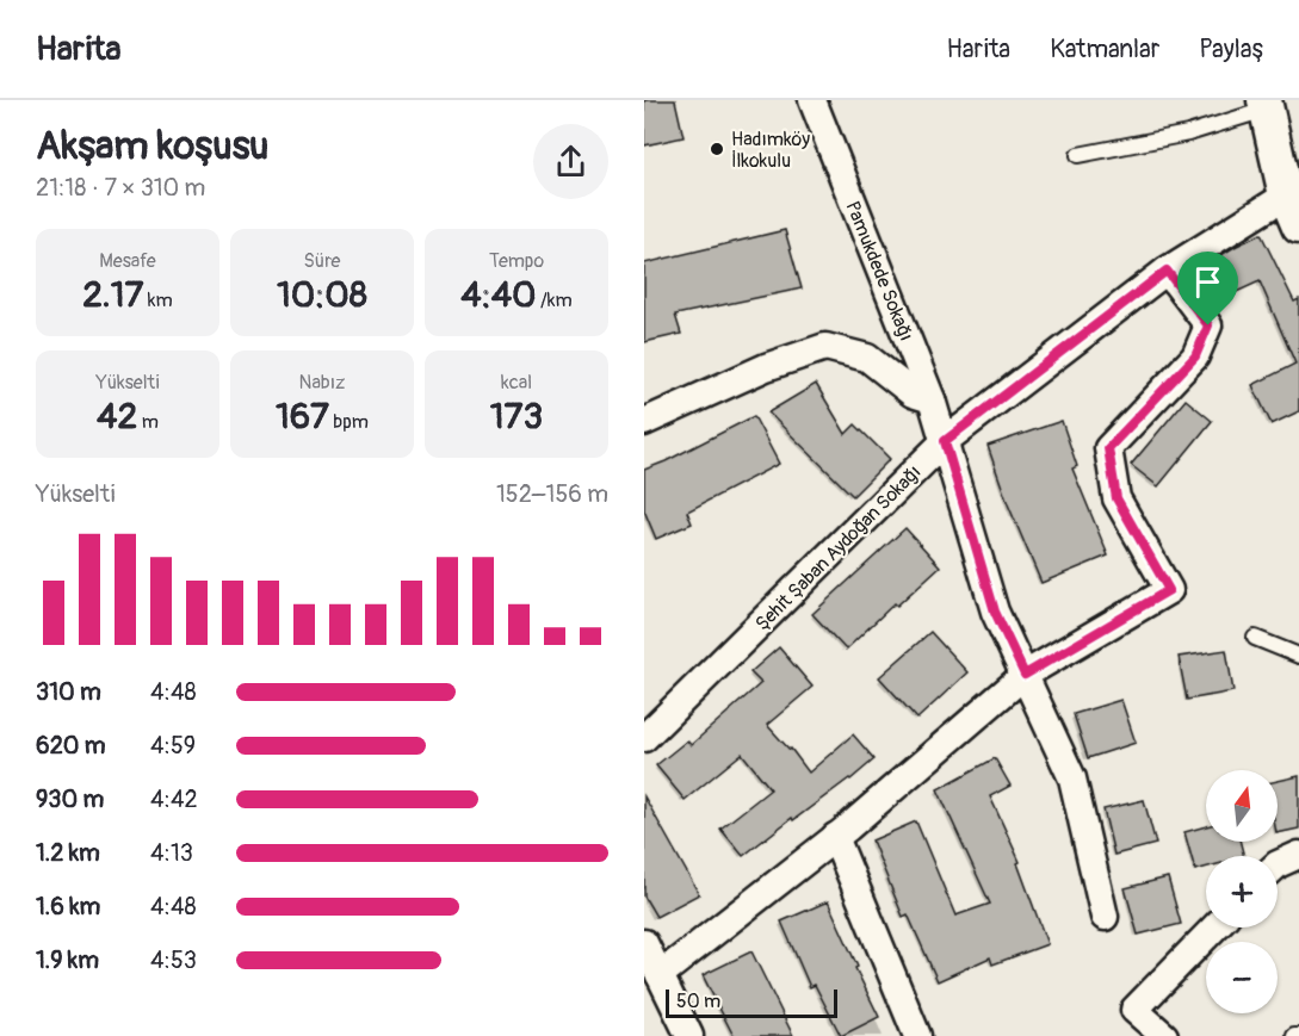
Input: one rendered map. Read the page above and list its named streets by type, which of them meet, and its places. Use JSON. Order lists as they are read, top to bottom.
{
  "streets": {
    "street": ["Pamukdede Sokağı", "Şehit Şaban Aydoğan Sokağı"]
  },
  "crossings": [
    ["Pamukdede Sokağı", "Şehit Şaban Aydoğan Sokağı"]
  ],
  "places": ["Hadımköy İlkokulu"],
  "scale_bar": "50 m",
  "north": "top",
  "page": {
    "header": "Harita",
    "nav": ["Harita", "Katmanlar", "Paylaş"],
    "heading": ["Akşam koşusu", "21:18 · 7 × 310 m"],
    "stats": [
      ["Mesafe", "2.17 km"],
      ["Süre", "10:08"],
      ["Tempo", "4:40 /km"],
      ["Yükselti", "42 m"],
      ["Nabız", "167 bpm"],
      ["kcal", "173"]
    ],
    "chart": ["Yükselti", "152–156 m"],
    "list": [
      {
        "name": "310 m",
        "note": "4:48"
      },
      {
        "name": "620 m",
        "note": "4:59"
      },
      {
        "name": "930 m",
        "note": "4:42"
      },
      {
        "name": "1.2 km",
        "note": "4:13"
      },
      {
        "name": "1.6 km",
        "note": "4:48"
      },
      {
        "name": "1.9 km",
        "note": "4:53"
      }
    ],
    "map_buttons": ["+", "−"],
    "scale": "50 m"
  }
}
